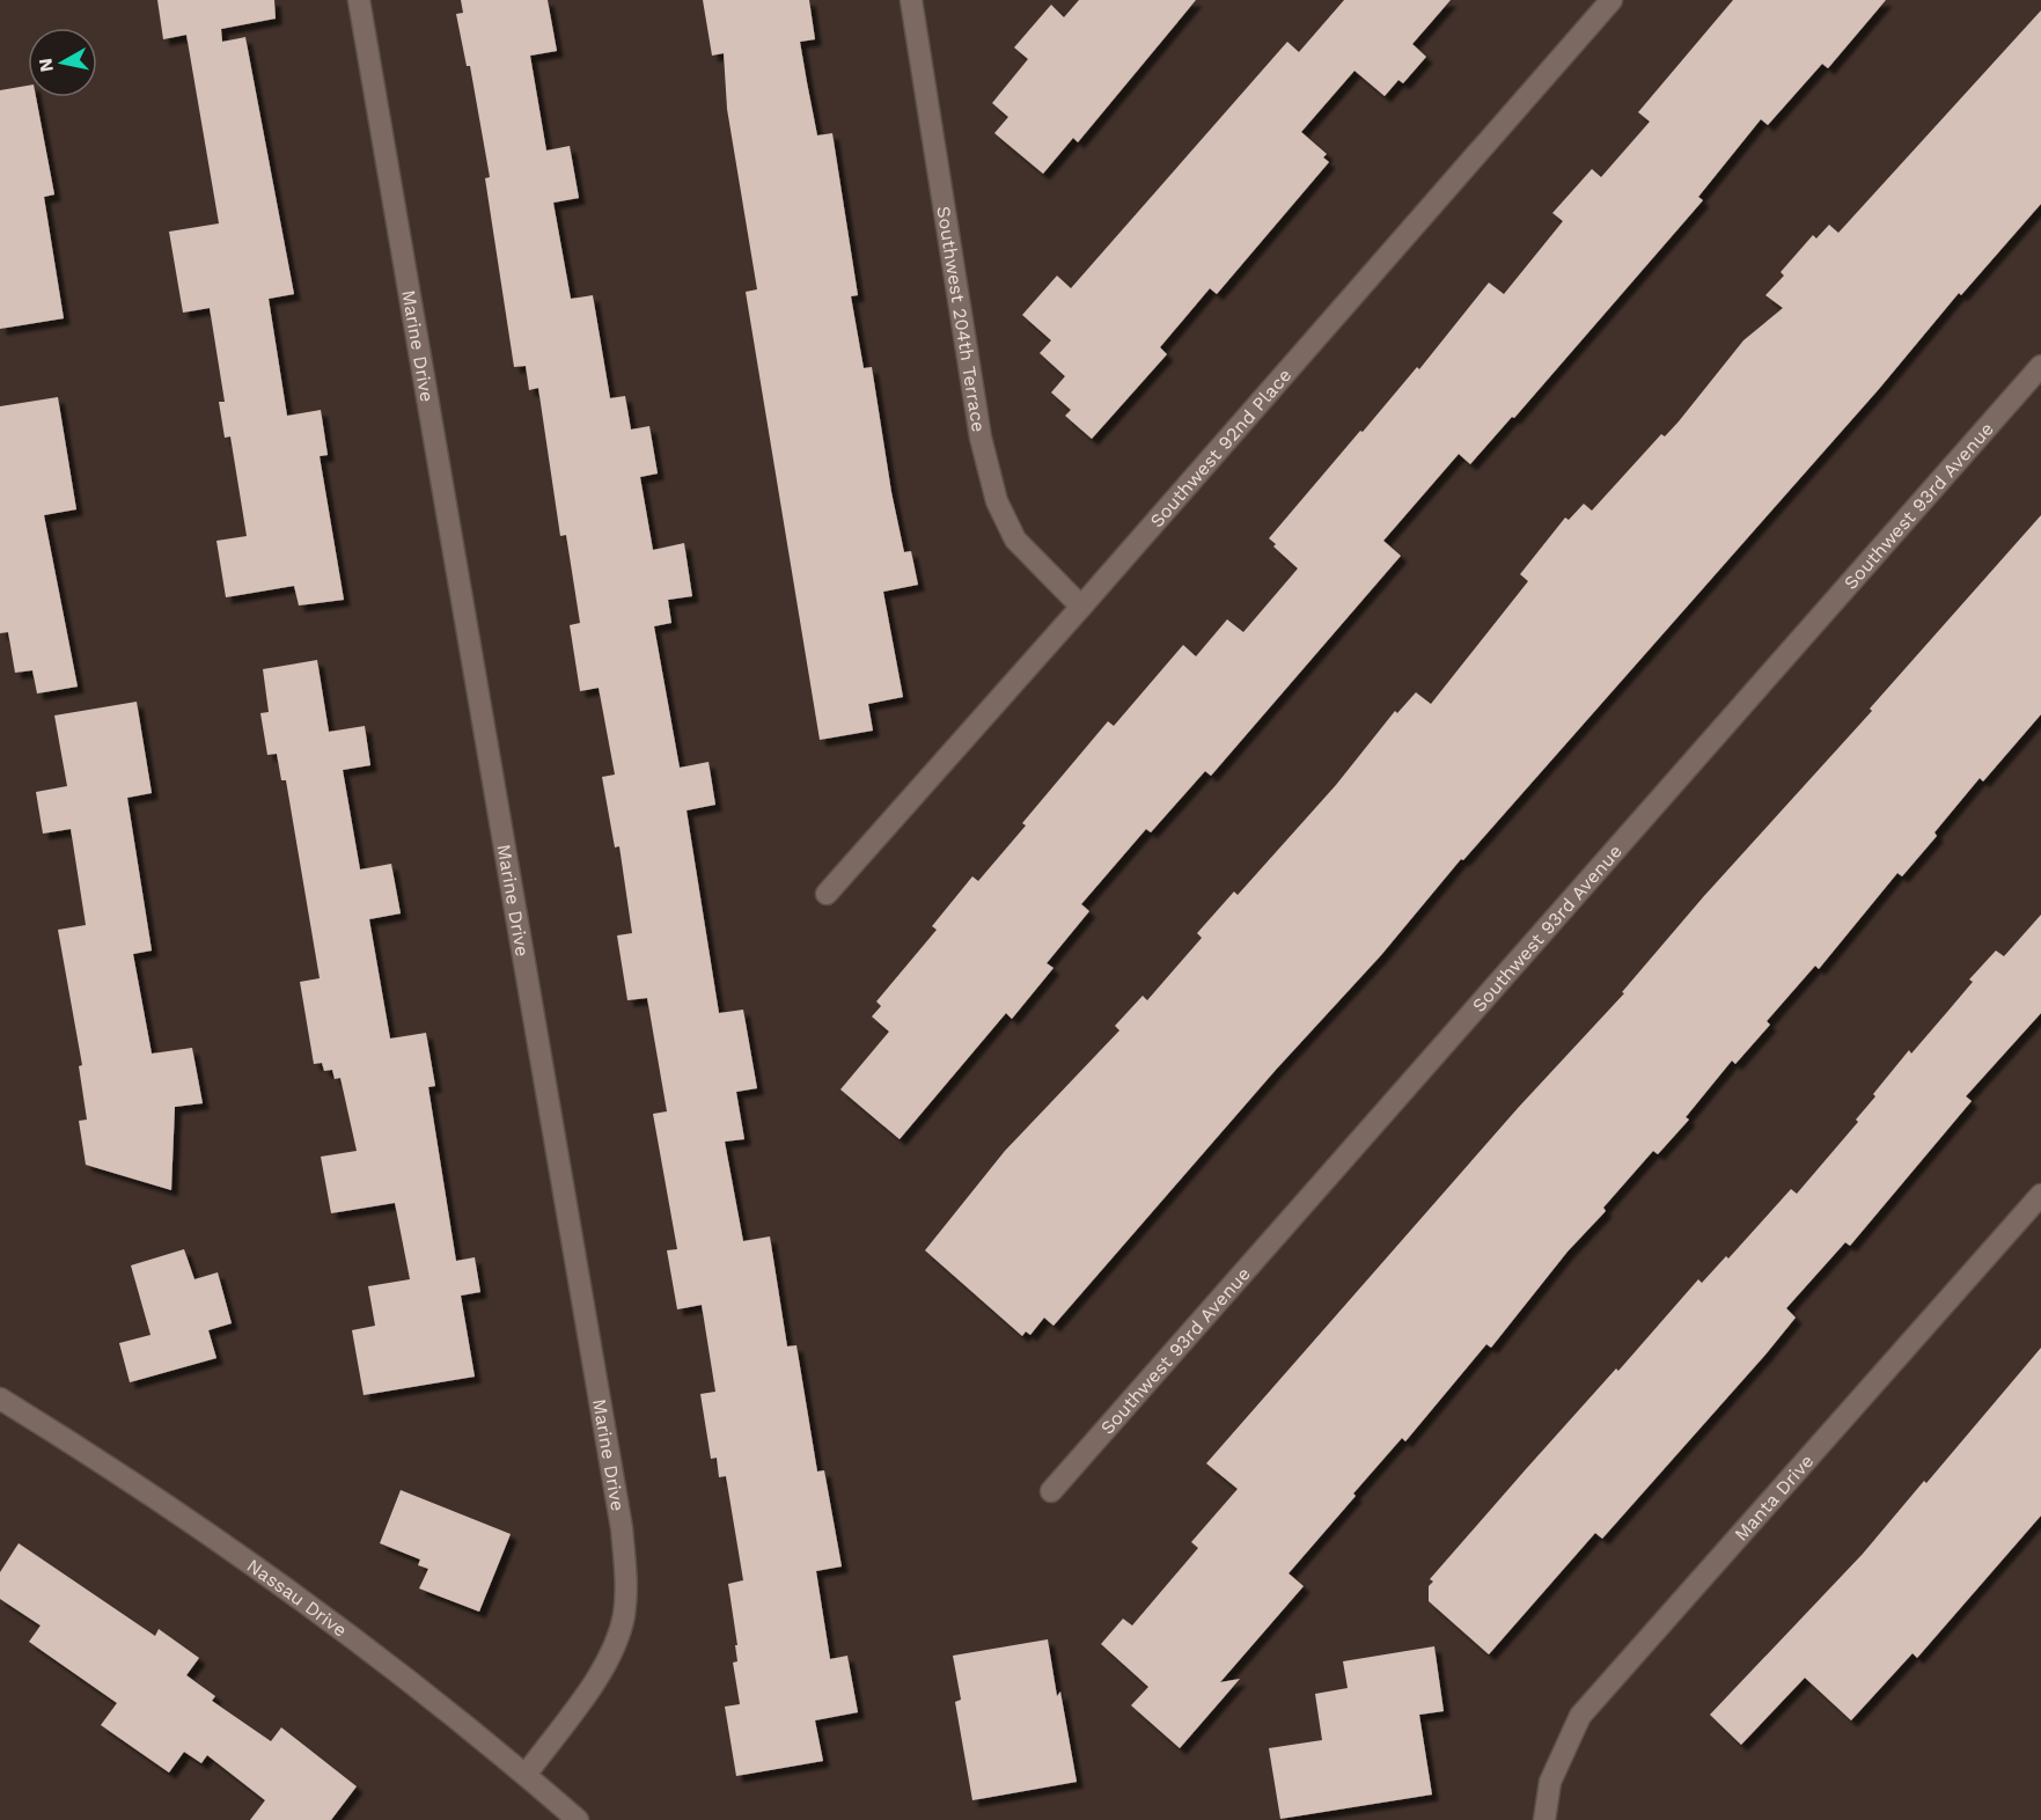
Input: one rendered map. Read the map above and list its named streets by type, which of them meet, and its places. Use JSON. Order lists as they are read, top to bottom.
{
  "streets": {
    "street": [
      "Southwest 204th Terrace",
      "Marine Drive",
      "Southwest 92nd Place",
      "Southwest 93rd Avenue",
      "Manta Drive",
      "Nassau Drive"
    ]
  },
  "crossings": [
    ["Southwest 204th Terrace", "Southwest 92nd Place"],
    ["Marine Drive", "Nassau Drive"]
  ],
  "north": "left"
}
